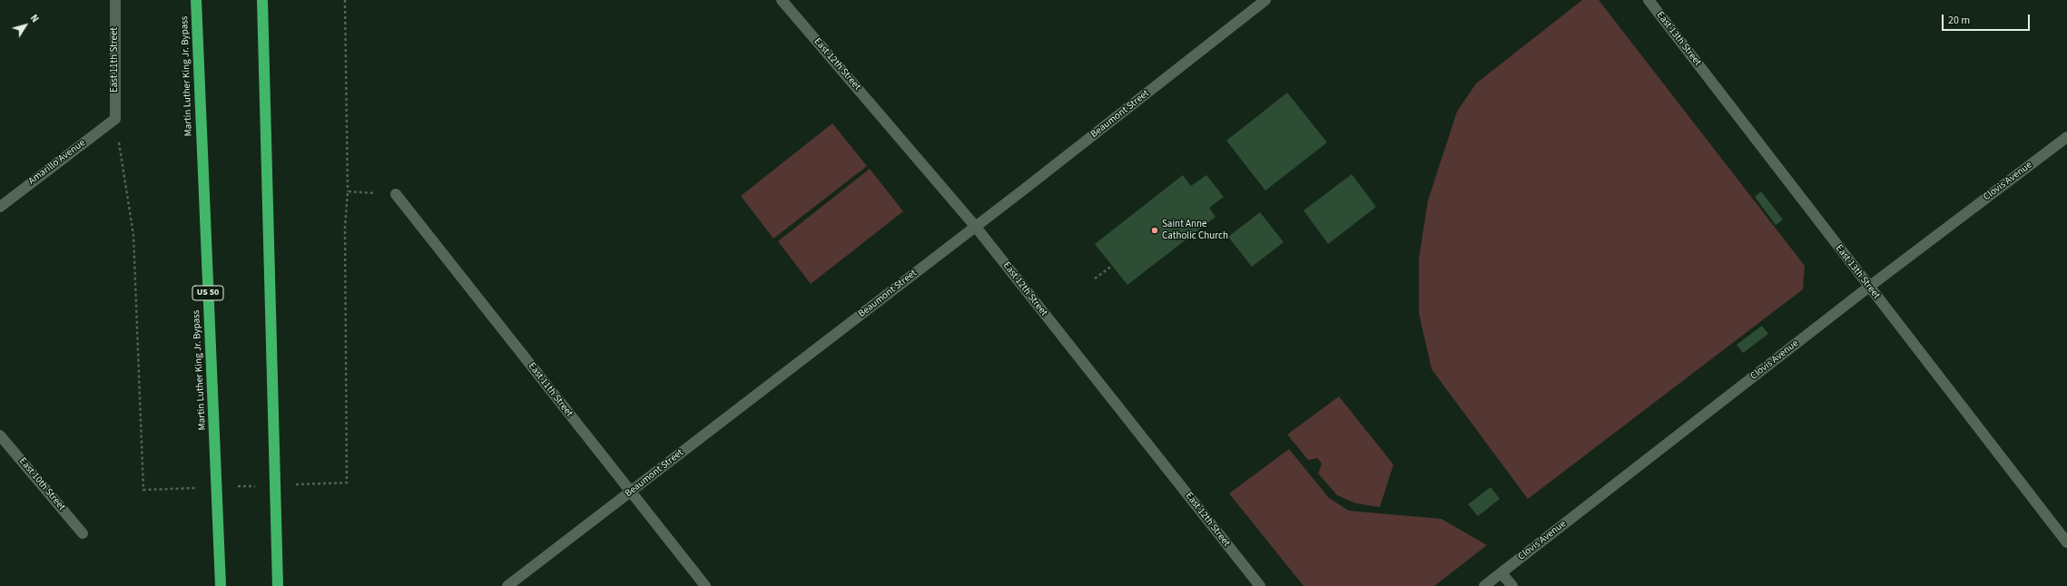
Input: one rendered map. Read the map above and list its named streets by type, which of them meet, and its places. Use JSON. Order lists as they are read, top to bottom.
{
  "streets": {
    "highway": ["Martin Luther King Jr. Bypass", "US 50"],
    "street": [
      "East 13th Street",
      "East 11th Street",
      "East 12th Street",
      "Beaumont Street",
      "Amarillo Avenue",
      "Clovis Avenue",
      "East 10th Street"
    ]
  },
  "crossings": [
    ["East 13th Street", "Clovis Avenue"],
    ["East 11th Street", "Beaumont Street"],
    ["East 11th Street", "Amarillo Avenue"],
    ["East 12th Street", "Beaumont Street"]
  ],
  "places": ["Saint Anne Catholic Church"],
  "scale_bar": "20 m",
  "north": "top right"
}
